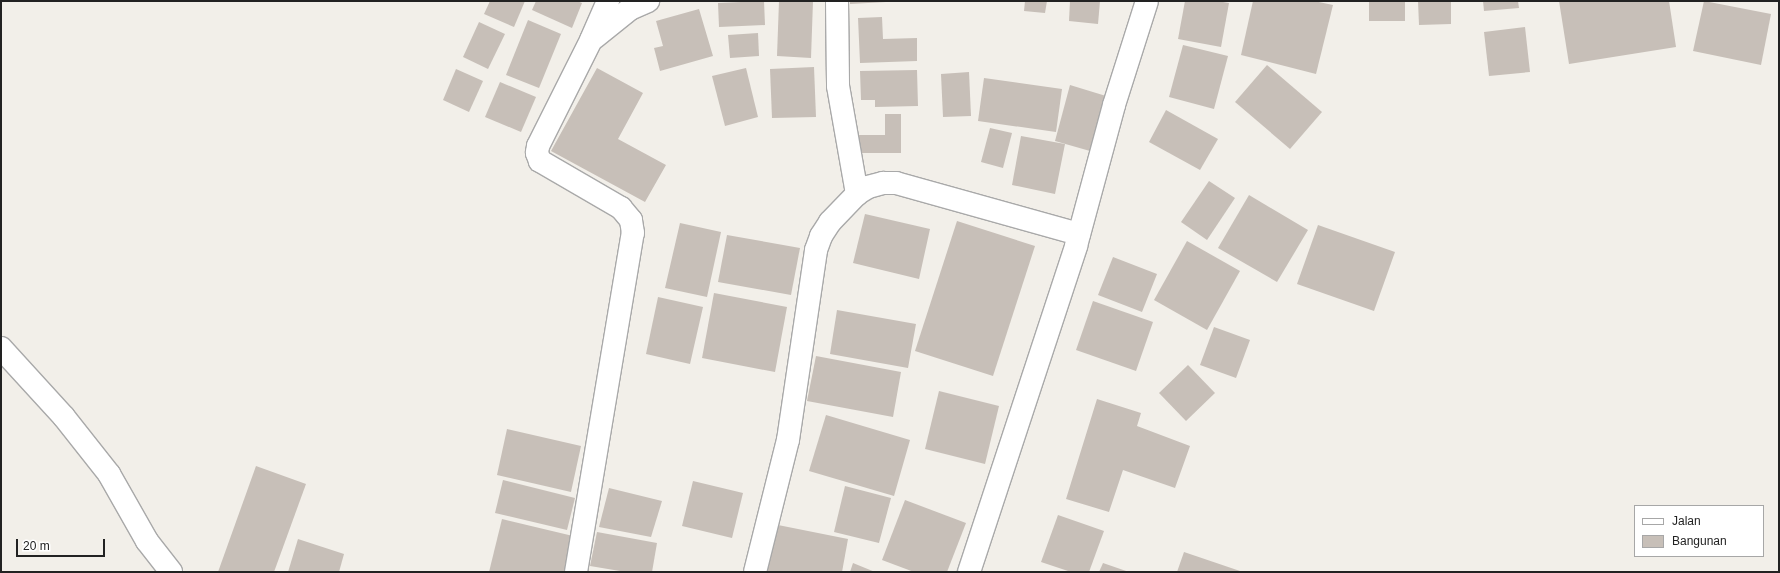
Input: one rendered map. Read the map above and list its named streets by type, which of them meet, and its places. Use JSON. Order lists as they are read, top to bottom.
{
  "legend": ["Jalan", "Bangunan"],
  "scale_bar": "20 m"
}
